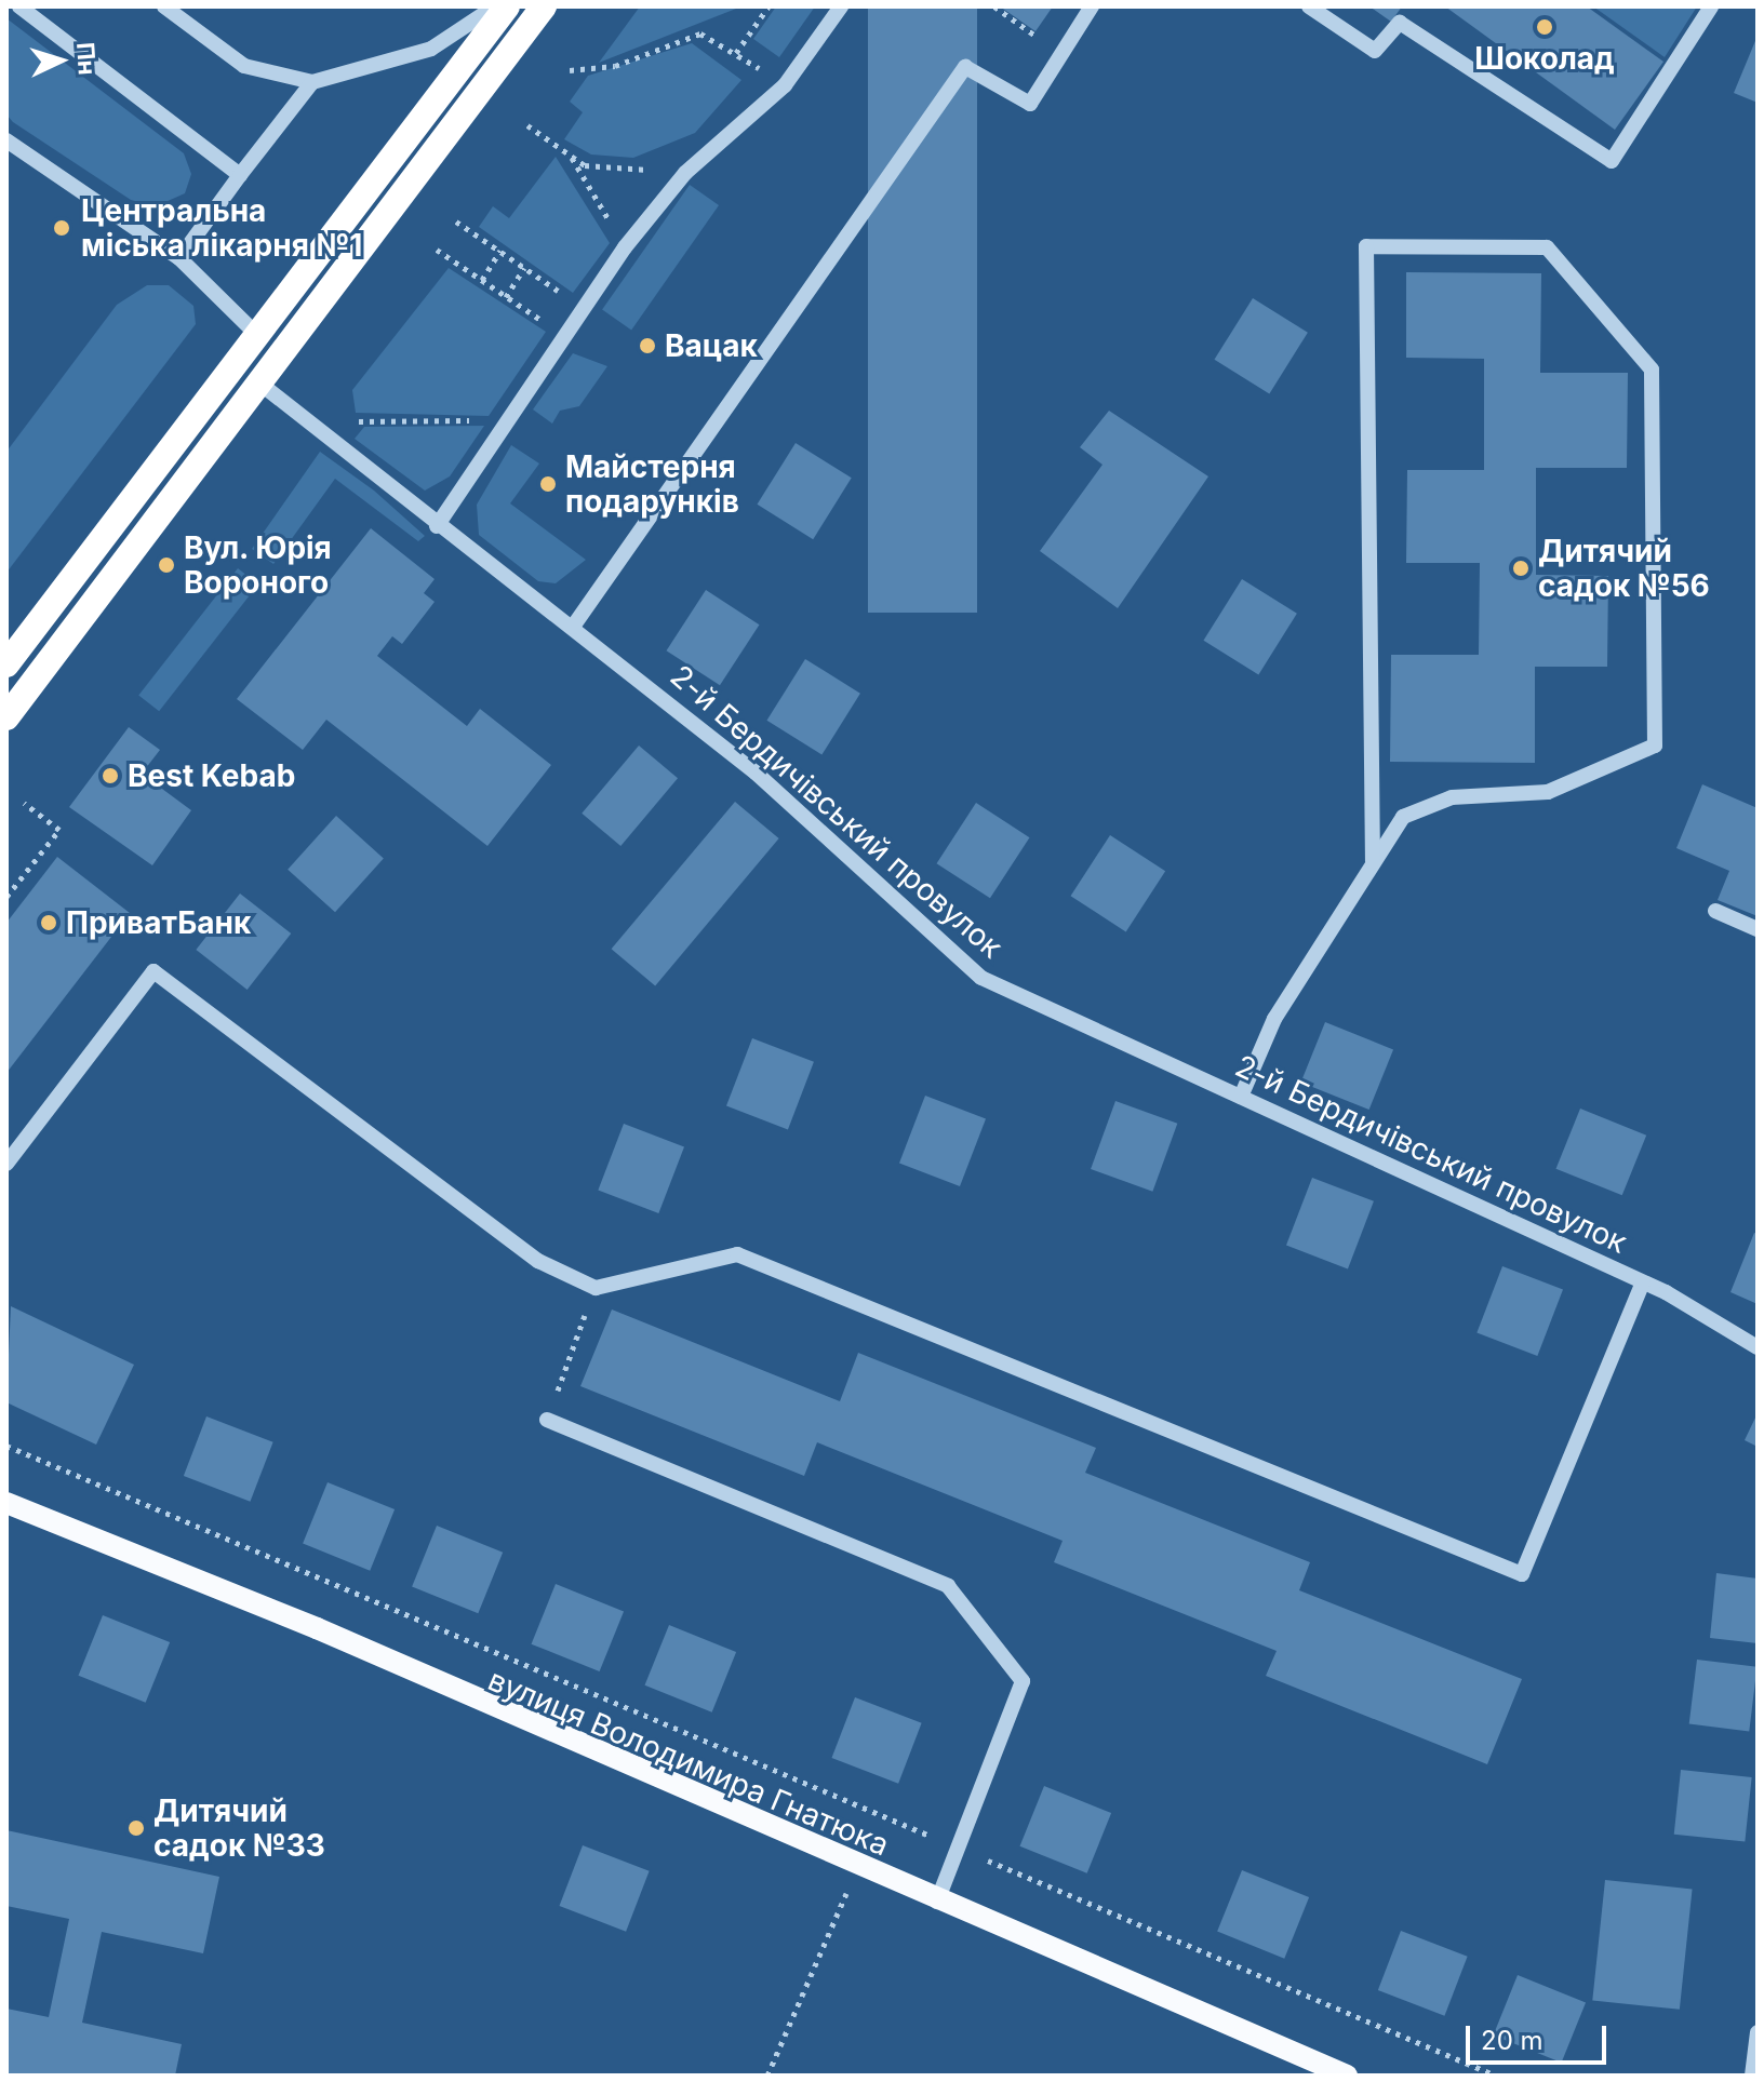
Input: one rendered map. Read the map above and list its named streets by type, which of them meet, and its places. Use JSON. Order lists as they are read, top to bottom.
{
  "streets": {
    "main road": ["вулиця Володимира Гнатюка"],
    "street": ["2-й Бердичівський провулок"]
  },
  "places": [
    "Шоколад",
    "Центральна міська лікарня №1",
    "Вацак",
    "Майстерня подарунків",
    "Вул. Юрія Вороного",
    "Дитячий садок №56",
    "Best Kebab",
    "ПриватБанк",
    "Дитячий садок №33"
  ],
  "scale_bar": "20 m",
  "north": "right"
}
